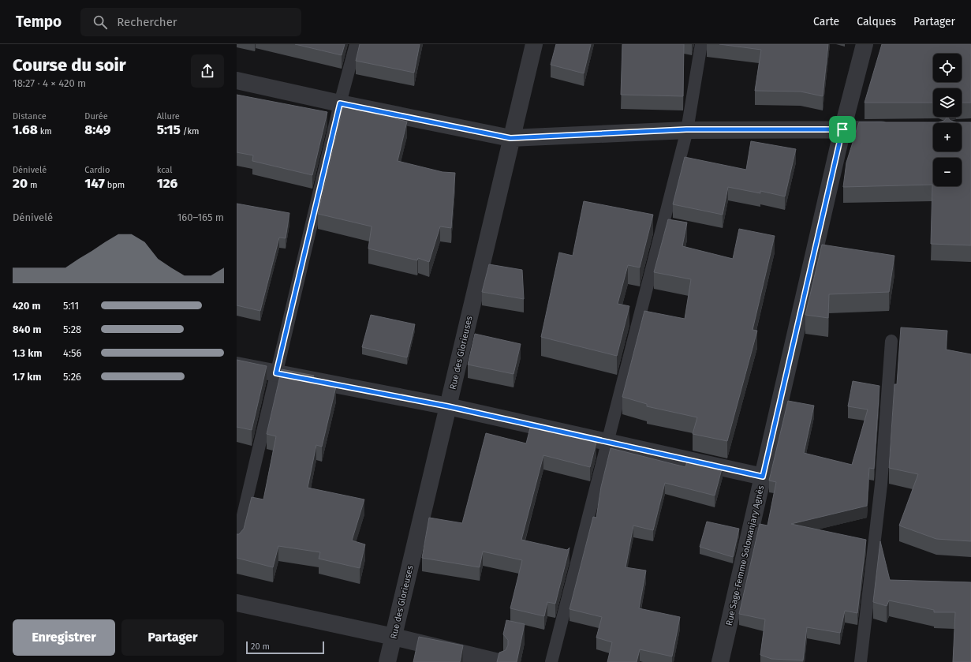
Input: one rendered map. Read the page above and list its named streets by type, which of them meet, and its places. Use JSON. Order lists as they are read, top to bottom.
{
  "streets": {
    "street": ["Rue des Glorieuses", "Rue Sage-Femme Solowanjary Agnès"]
  },
  "scale_bar": "20 m",
  "page": {
    "header": "Tempo",
    "search": "Rechercher",
    "nav": ["Carte", "Calques", "Partager"],
    "heading": ["Course du soir", "18:27 · 4 × 420 m"],
    "map_buttons": ["+", "−"],
    "stats": [
      ["Distance", "1.68 km"],
      ["Durée", "8:49"],
      ["Allure", "5:15 /km"],
      ["Dénivelé", "20 m"],
      ["Cardio", "147 bpm"],
      ["kcal", "126"]
    ],
    "chart": ["Dénivelé", "160–165 m"],
    "list": [
      {
        "name": "420 m",
        "note": "5:11"
      },
      {
        "name": "840 m",
        "note": "5:28"
      },
      {
        "name": "1.3 km",
        "note": "4:56"
      },
      {
        "name": "1.7 km",
        "note": "5:26"
      }
    ],
    "buttons": ["Enregistrer", "Partager"],
    "scale": "20 m"
  }
}
